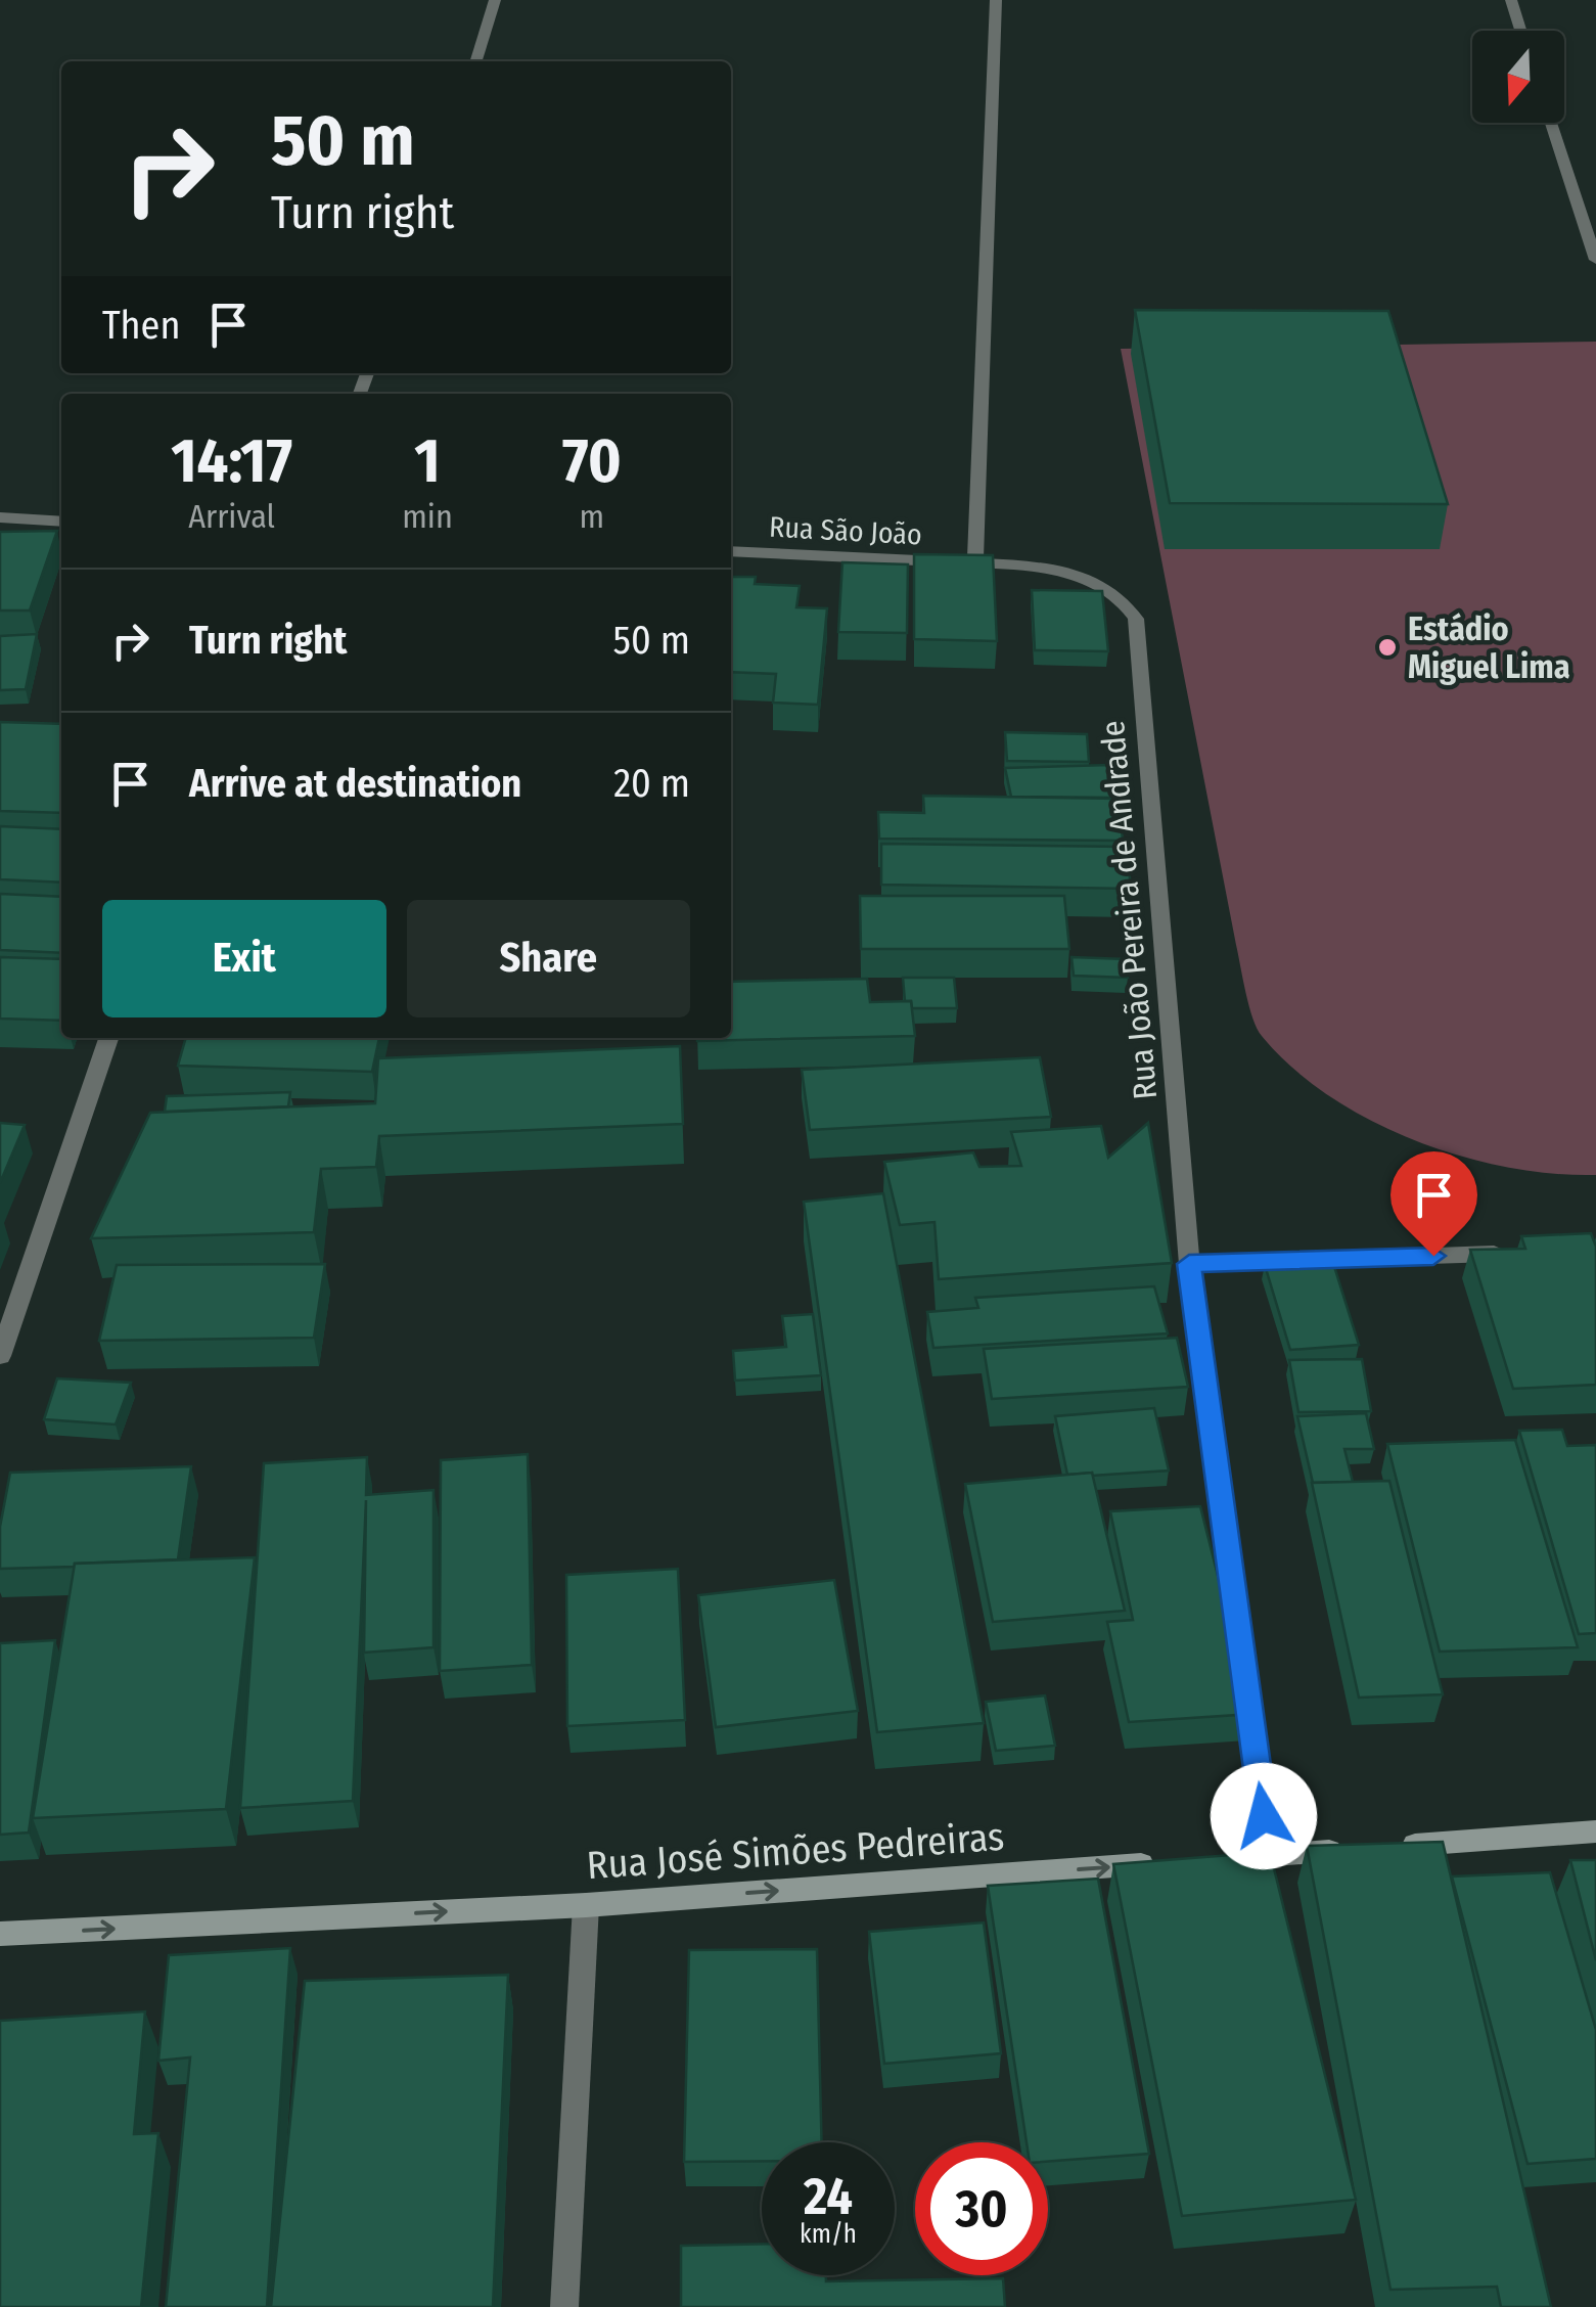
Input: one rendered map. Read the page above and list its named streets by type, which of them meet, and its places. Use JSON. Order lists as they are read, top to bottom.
{
  "streets": {
    "main road": ["Rua José Simões Pedreiras"],
    "street": ["Rua São João", "Rua João Pereira de Andrade"]
  },
  "crossings": [
    ["Rua São João", "Rua João Pereira de Andrade"]
  ],
  "one_way": ["Rua José Simões Pedreiras"],
  "places": ["Estádio Miguel Lima"],
  "north": "bottom",
  "page": {
    "turn": ["50 m", "Turn right"],
    "then": "Then",
    "eta": [
      "14:17",
      "Arrival",
      "1",
      "min",
      "70",
      "m"
    ],
    "list": [
      {
        "name": "Turn right",
        "value": "50 m"
      },
      {
        "name": "Arrive at destination",
        "value": "20 m"
      }
    ],
    "buttons": ["Exit", "Share"],
    "speed": "24 km/h",
    "limit": "30"
  }
}
